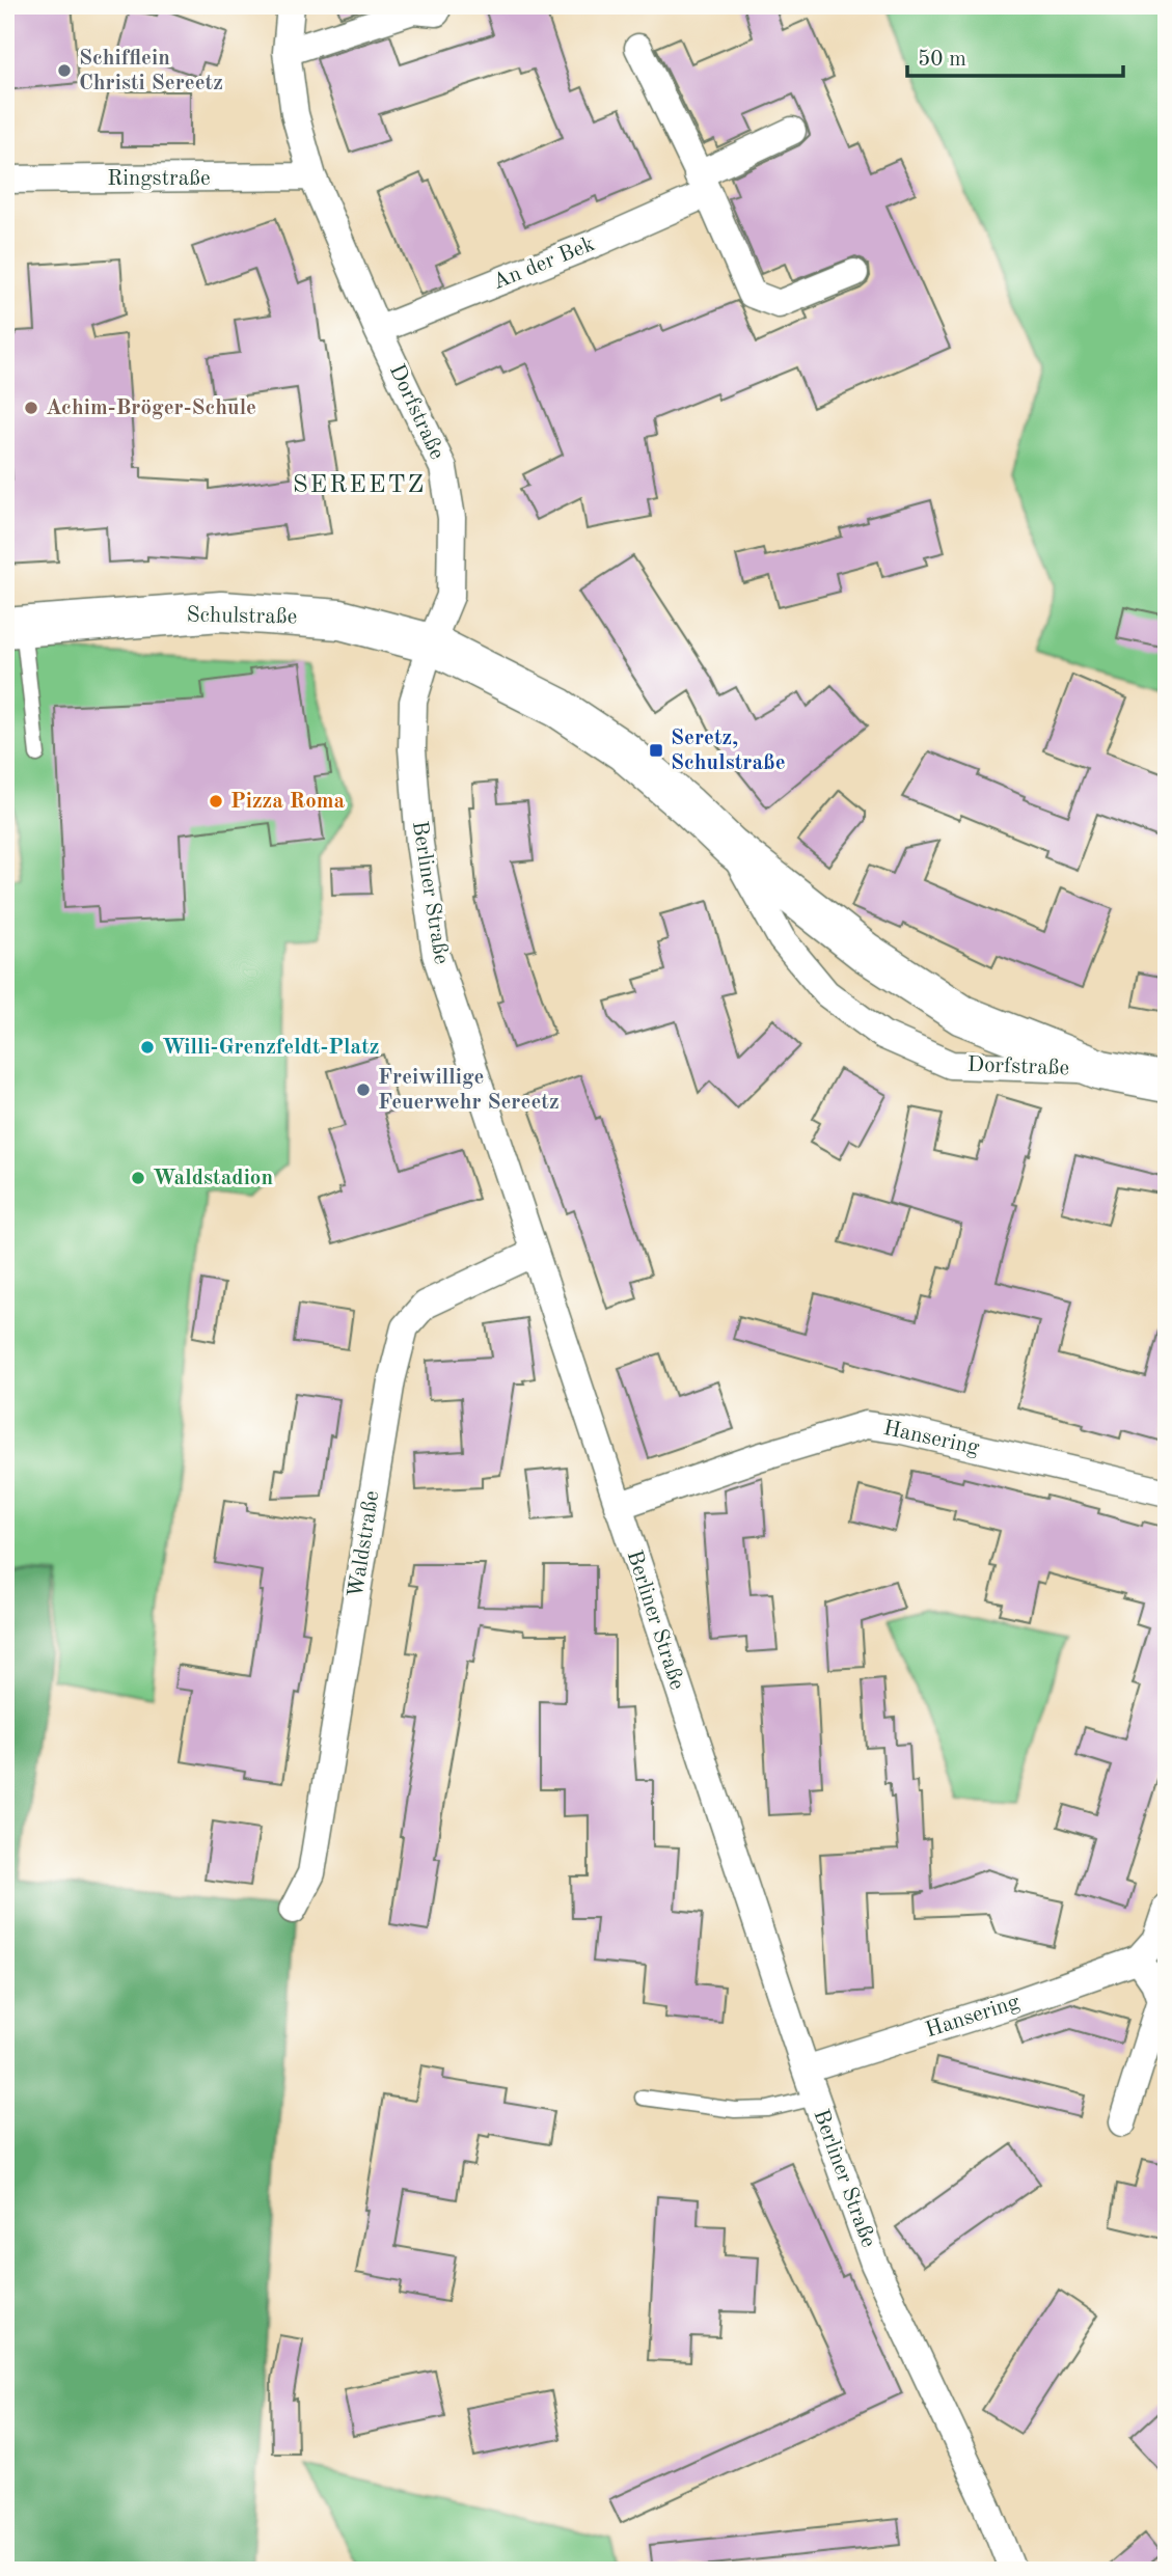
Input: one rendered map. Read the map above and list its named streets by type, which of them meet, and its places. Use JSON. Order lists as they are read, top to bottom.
{
  "streets": {
    "main road": ["Dorfstraße", "Schulstraße"],
    "street": [
      "Ringstraße",
      "An der Bek",
      "Berliner Straße",
      "Hansering",
      "Waldstraße"
    ]
  },
  "crossings": [
    ["Ringstraße", "Dorfstraße"],
    ["An der Bek", "Dorfstraße"],
    ["Dorfstraße", "Schulstraße"],
    ["Dorfstraße", "Berliner Straße"],
    ["Schulstraße", "Berliner Straße"],
    ["Berliner Straße", "Hansering"],
    ["Berliner Straße", "Waldstraße"]
  ],
  "districts": ["SEREETZ"],
  "places": {
    "other": [
      "Schifflein Christi Sereetz",
      "Achim-Bröger-Schule",
      "Pizza Roma",
      "Willi-Grenzfeldt-Platz",
      "Freiwillige Feuerwehr Sereetz",
      "Waldstadion"
    ],
    "transit": ["Seretz, Schulstraße"]
  },
  "scale_bar": "50 m"
}
